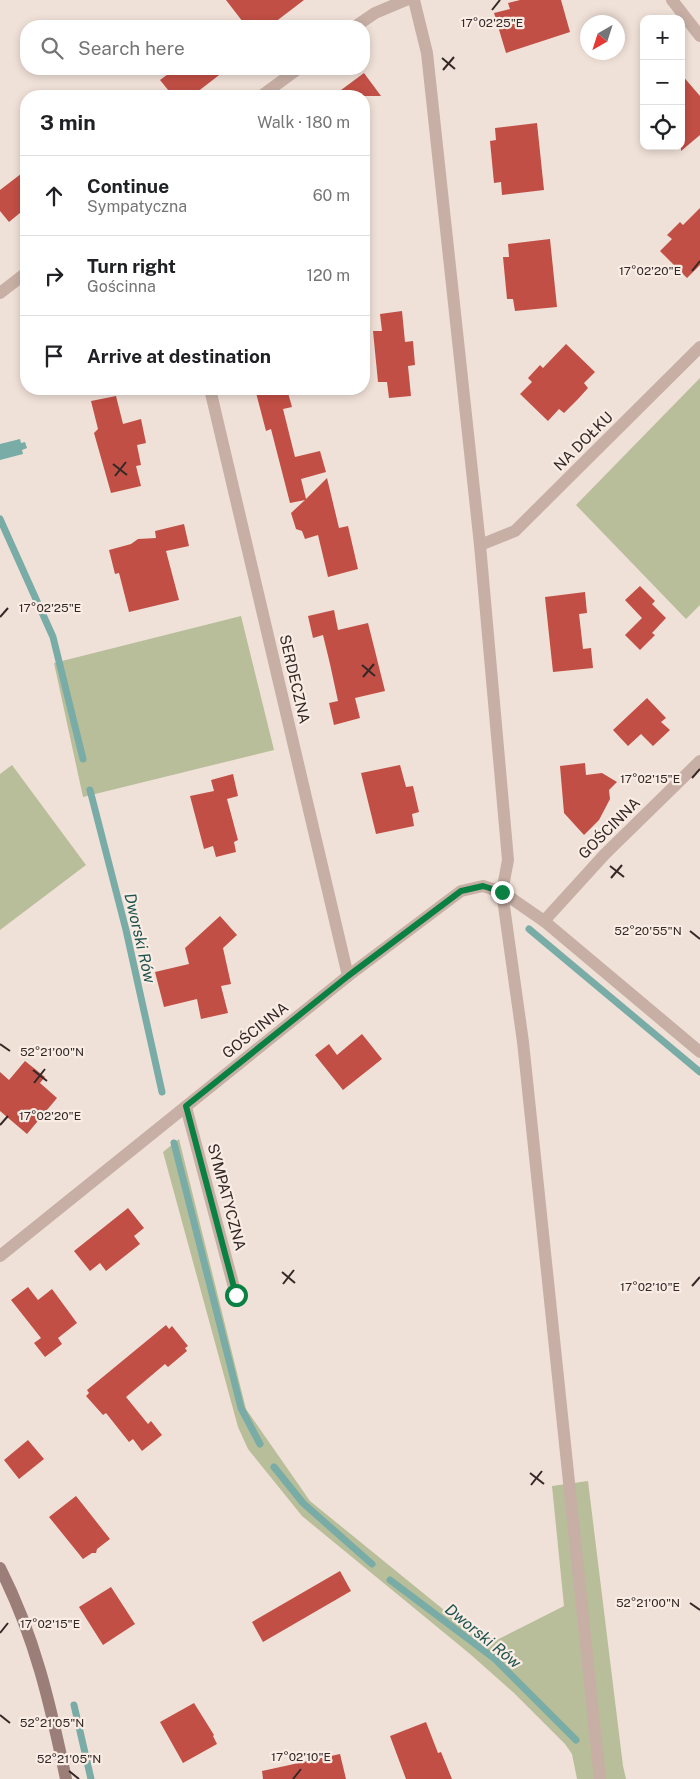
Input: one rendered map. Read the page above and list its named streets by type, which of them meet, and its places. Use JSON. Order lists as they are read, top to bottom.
{
  "streets": {
    "street": [
      "NA DOŁKU",
      "SERDECZNA",
      "GOŚCINNA",
      "SYMPATYCZNA"
    ]
  },
  "crossings": [
    ["SERDECZNA", "GOŚCINNA"],
    ["GOŚCINNA", "SYMPATYCZNA"]
  ],
  "water": ["Dworski Rów"],
  "north": "bottom left",
  "page": {
    "map_buttons": ["+", "−"],
    "search": "Search here",
    "heading": ["3 min", "Walk · 180 m"],
    "list": [
      ["Continue", "Sympatyczna", "60 m"],
      ["Turn right", "Gościnna", "120 m"],
      "Arrive at destination"
    ]
  },
  "coordinates": [
    "17°02'25\"E",
    "17°02'20\"E",
    "17°02'15\"E",
    "52°20'55\"N",
    "52°21'00\"N",
    "17°02'10\"E",
    "52°21'05\"N"
  ]
}
